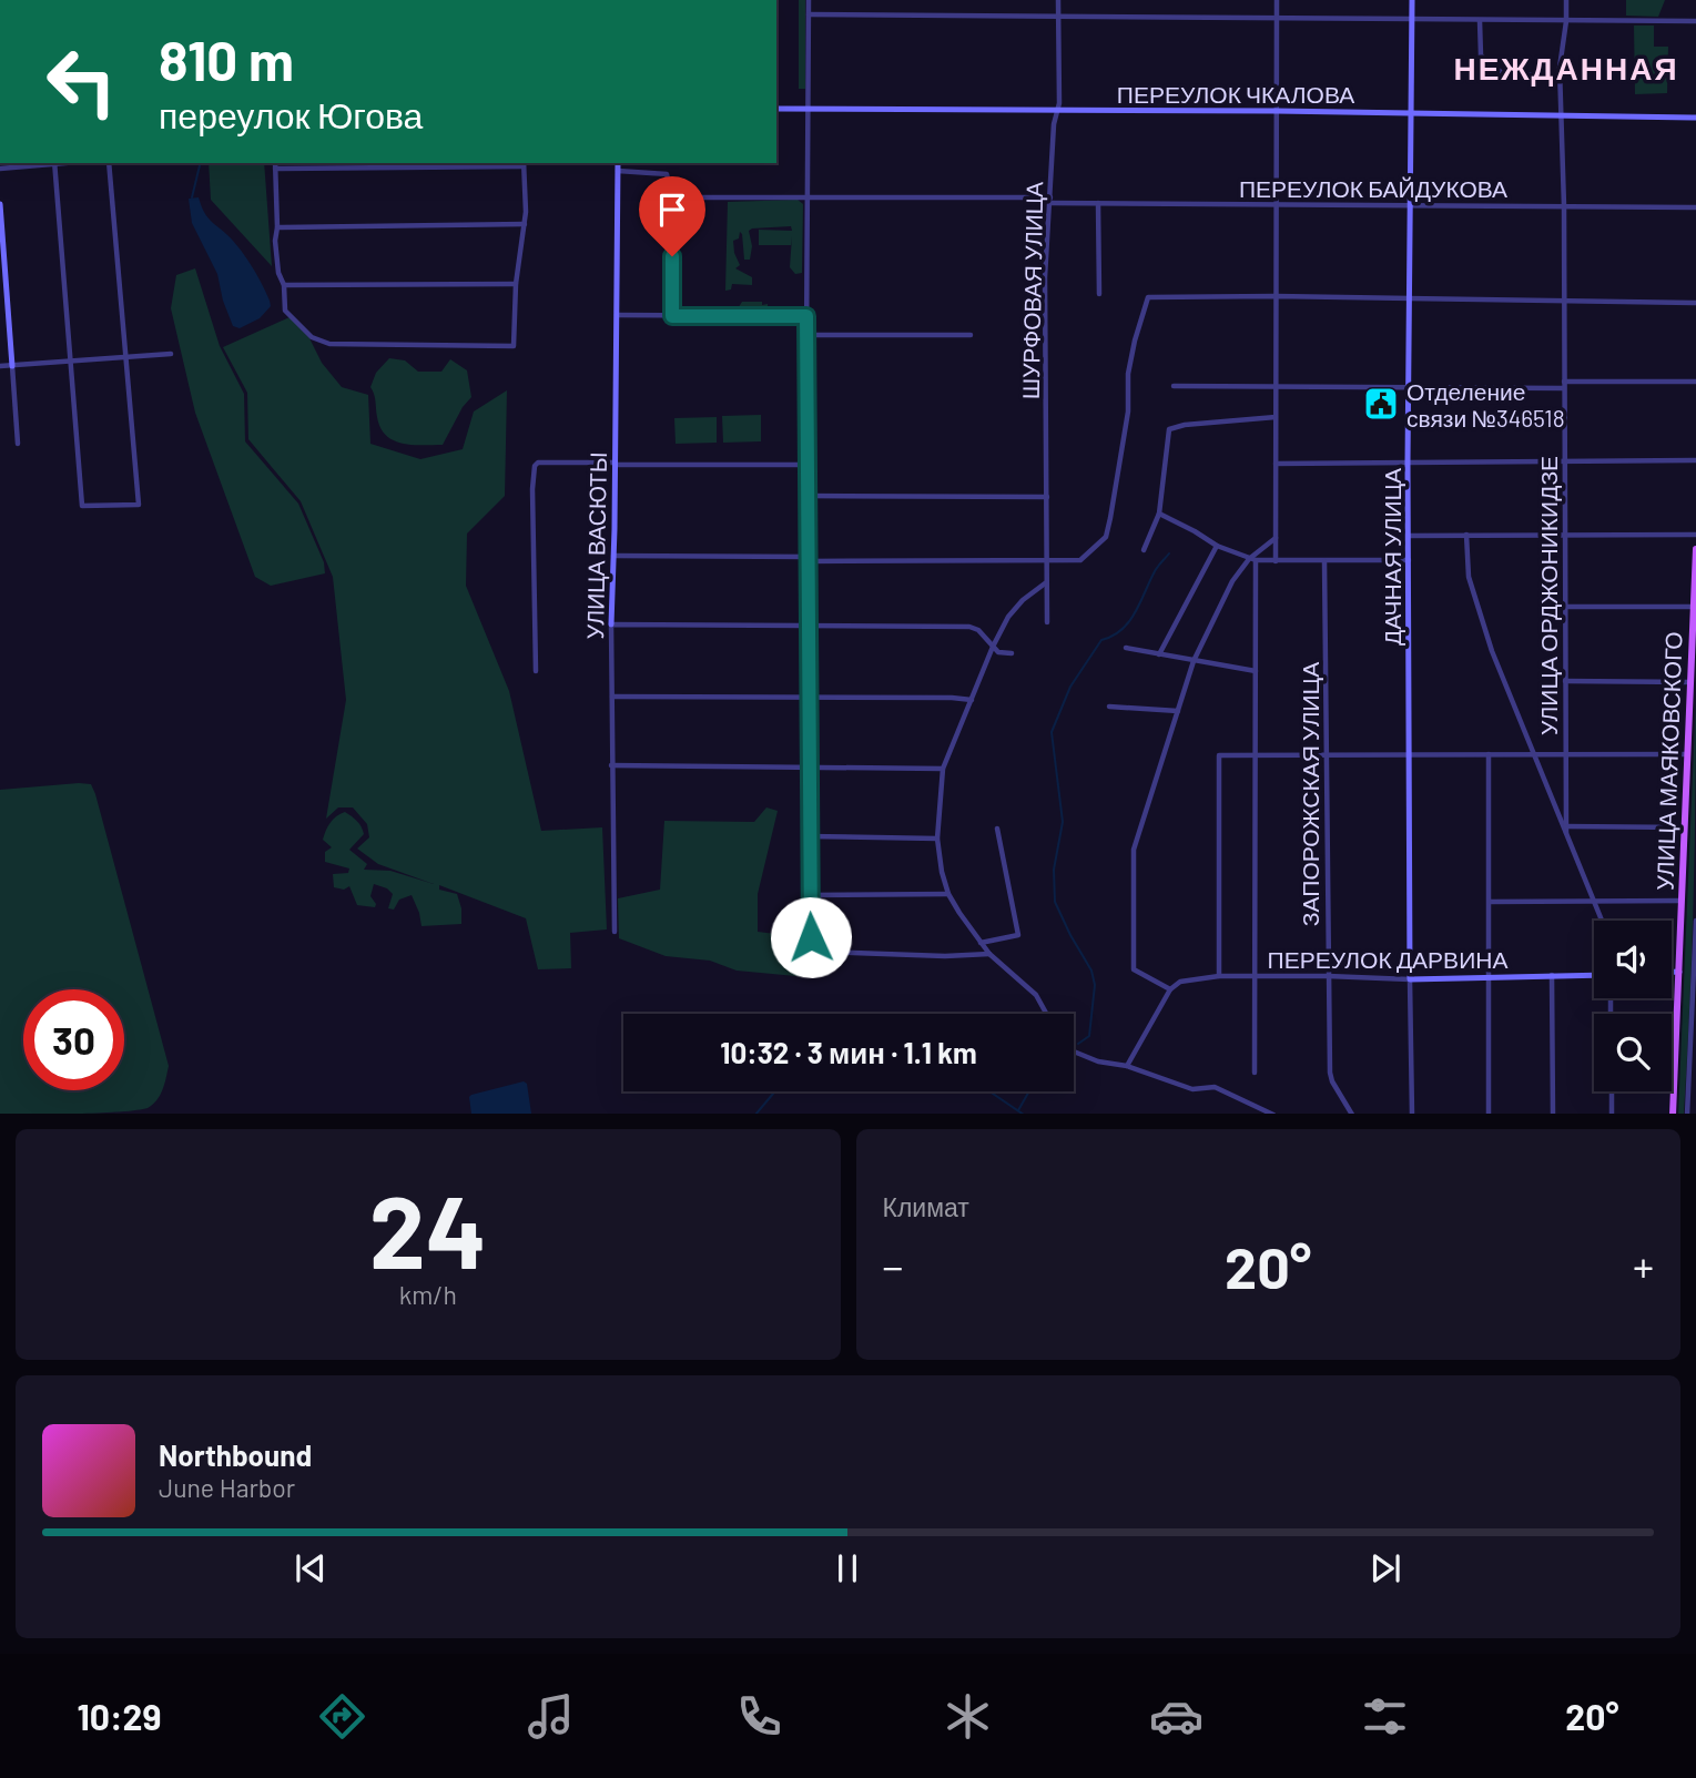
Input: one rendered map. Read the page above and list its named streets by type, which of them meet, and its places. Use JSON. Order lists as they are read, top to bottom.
{
  "streets": {
    "main road": ["УЛИЦА МАЯКОВСКОГО"],
    "street": [
      "ПЕРЕУЛОК ЧКАЛОВА",
      "ПЕРЕУЛОК БАЙДУКОВА",
      "ШУРФОВАЯ УЛИЦА",
      "УЛИЦА ВАСЮТЫ",
      "ДАЧНАЯ УЛИЦА",
      "УЛИЦА ОРДЖОНИКИДЗЕ",
      "ЗАПОРОЖСКАЯ УЛИЦА",
      "ПЕРЕУЛОК ДАРВИНА"
    ]
  },
  "crossings": [
    ["ПЕРЕУЛОК ЧКАЛОВА", "ШУРФОВАЯ УЛИЦА"],
    ["ПЕРЕУЛОК ЧКАЛОВА", "ДАЧНАЯ УЛИЦА"],
    ["ПЕРЕУЛОК ЧКАЛОВА", "УЛИЦА ОРДЖОНИКИДЗЕ"],
    ["ПЕРЕУЛОК БАЙДУКОВА", "ШУРФОВАЯ УЛИЦА"],
    ["ПЕРЕУЛОК БАЙДУКОВА", "ДАЧНАЯ УЛИЦА"],
    ["ПЕРЕУЛОК БАЙДУКОВА", "УЛИЦА ОРДЖОНИКИДЗЕ"],
    ["ДАЧНАЯ УЛИЦА", "ПЕРЕУЛОК ДАРВИНА"],
    ["ЗАПОРОЖСКАЯ УЛИЦА", "ПЕРЕУЛОК ДАРВИНА"]
  ],
  "districts": ["НЕЖДАННАЯ"],
  "places": {
    "public building": ["Отделение связи №346518"]
  },
  "page": {
    "turn": ["810 m", "переулок Югова"],
    "limit": "30",
    "trip": "10:32 · 3 мин · 1.1 km",
    "tile": [
      ["24", "km/h"],
      "Климат"
    ],
    "heat": ["−", "20°", "+"],
    "song": ["Northbound", "June Harbor"],
    "tabs": ["10:29", "20°"]
  }
}
